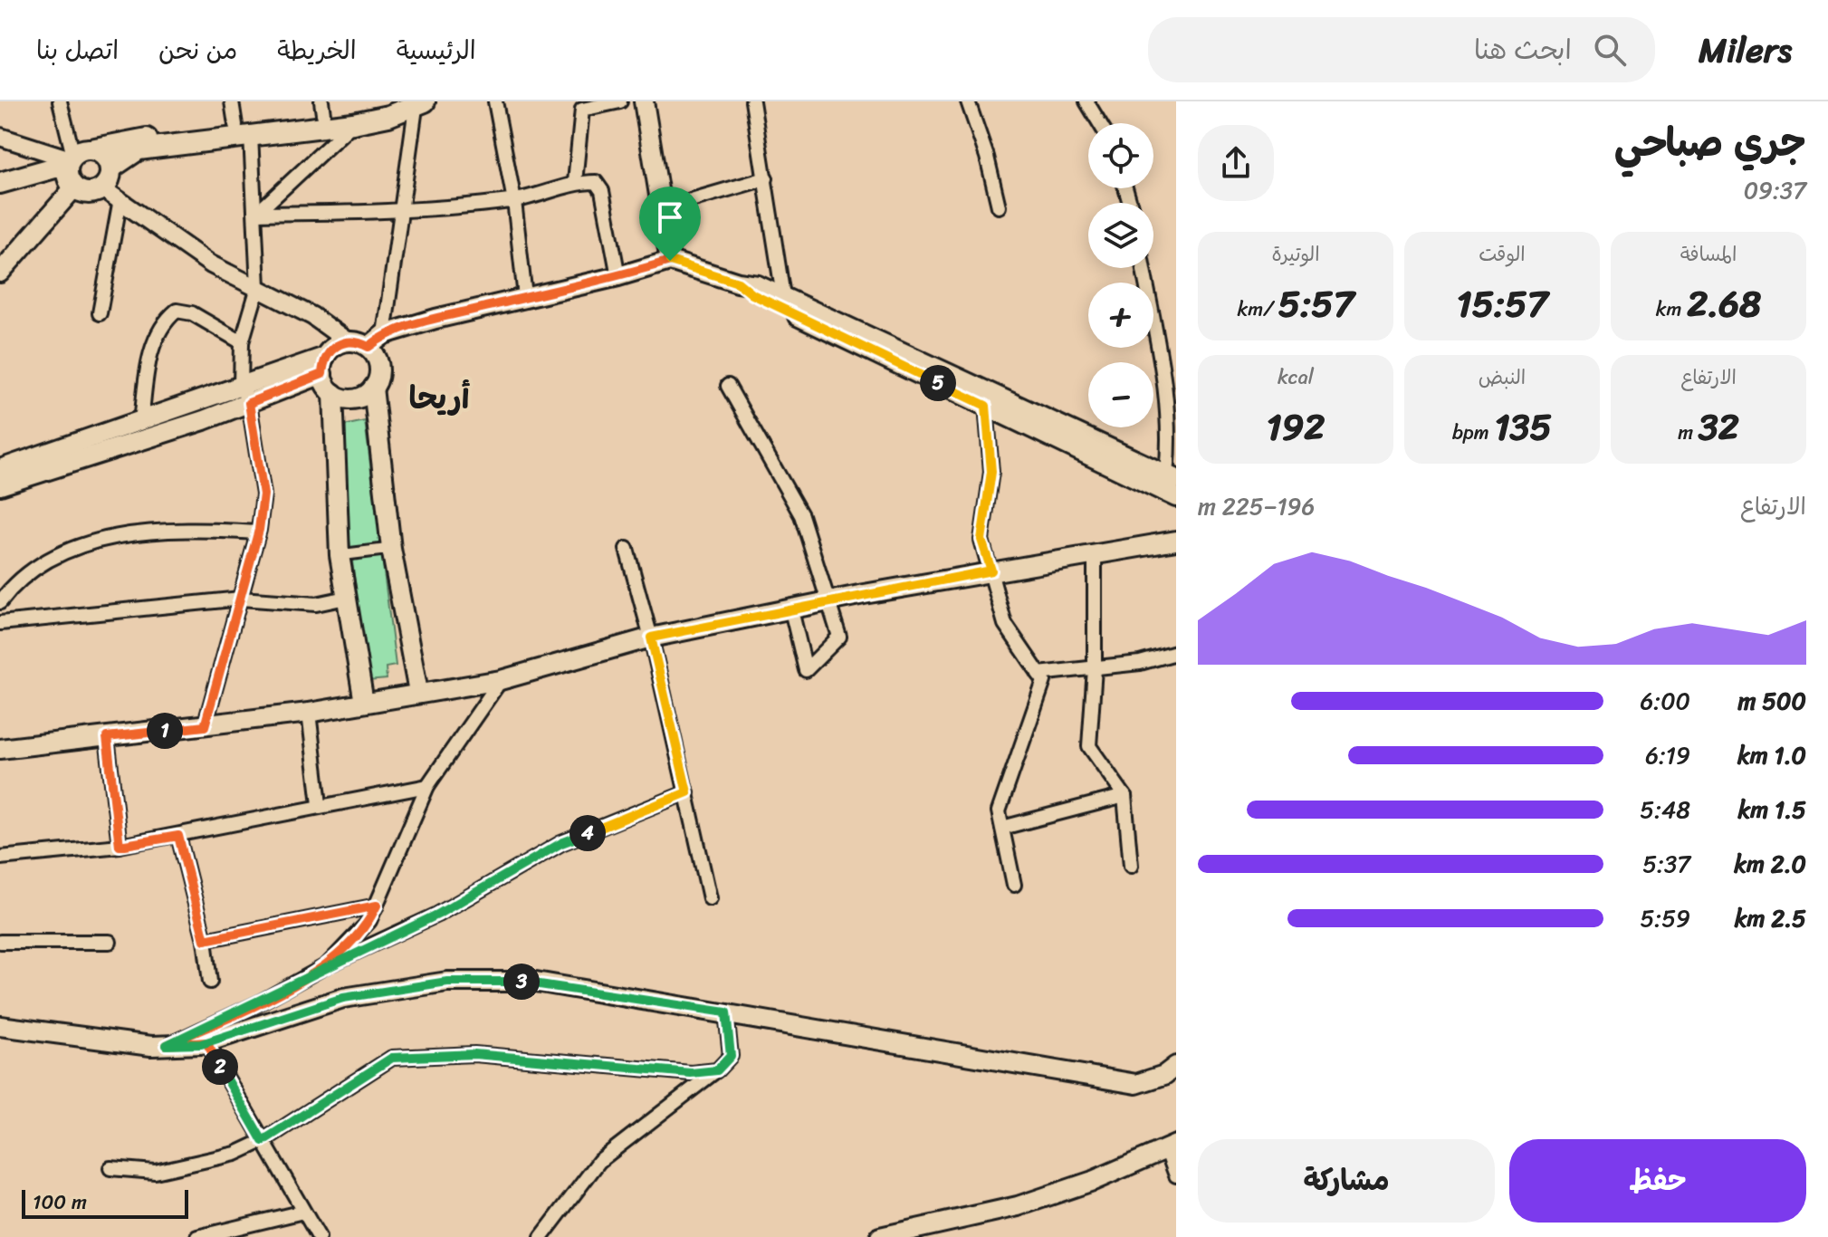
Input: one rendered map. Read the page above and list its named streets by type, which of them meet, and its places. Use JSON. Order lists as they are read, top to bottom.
{
  "districts": ["أريحا"],
  "scale_bar": "100 m",
  "page": {
    "header": "Milers",
    "search": "ابحث هنا",
    "nav": [
      "الرئيسية",
      "الخريطة",
      "من نحن",
      "اتصل بنا"
    ],
    "heading": ["جري صباحي", "09:37"],
    "map_buttons": ["+", "−"],
    "stats": [
      ["المسافة", "2.68 km"],
      ["الوقت", "15:57"],
      ["الوتيرة", "5:57 /km"],
      ["الارتفاع", "32 m"],
      ["النبض", "135 bpm"],
      ["kcal", "192"]
    ],
    "pins": [
      "5",
      "1",
      "4",
      "3",
      "2"
    ],
    "chart": ["الارتفاع", "196–225 m"],
    "list": [
      {
        "name": "500 m",
        "note": "6:00"
      },
      {
        "name": "1.0 km",
        "note": "6:19"
      },
      {
        "name": "1.5 km",
        "note": "5:48"
      },
      {
        "name": "2.0 km",
        "note": "5:37"
      },
      {
        "name": "2.5 km",
        "note": "5:59"
      }
    ],
    "buttons": ["حفظ", "مشاركة"],
    "scale": "100 m"
  }
}
